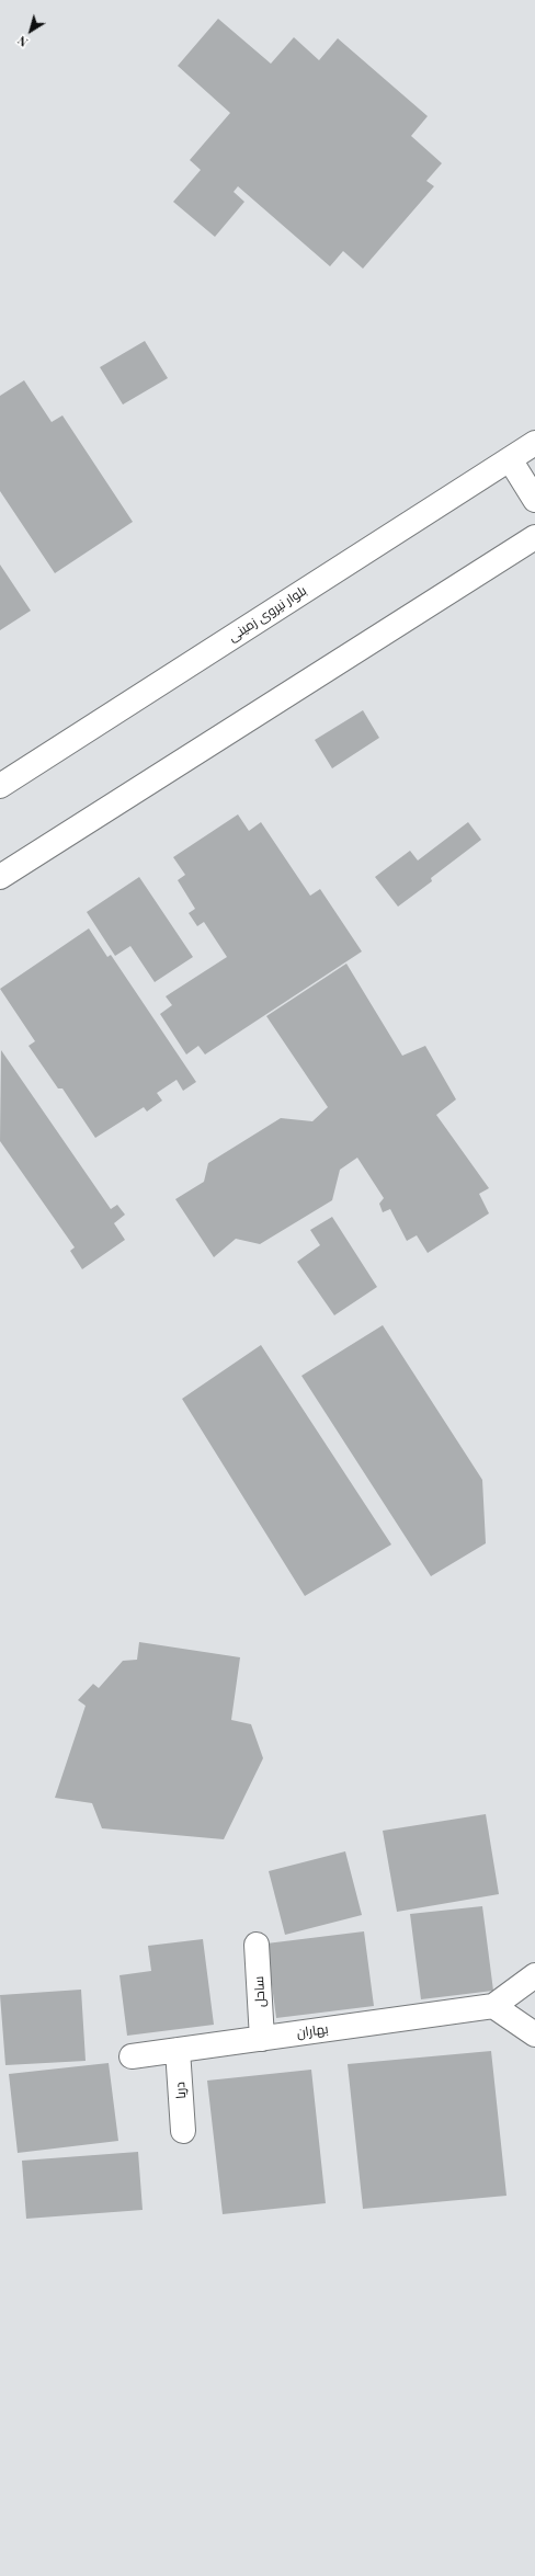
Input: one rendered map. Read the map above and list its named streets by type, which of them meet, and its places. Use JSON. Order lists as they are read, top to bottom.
{
  "streets": {
    "main road": [
      "بلوار نیروی زمینی",
      "ساحل",
      "بهاران",
      "دریا"
    ]
  },
  "crossings": [
    ["ساحل", "بهاران"],
    ["بهاران", "دریا"]
  ],
  "north": "bottom left"
}
